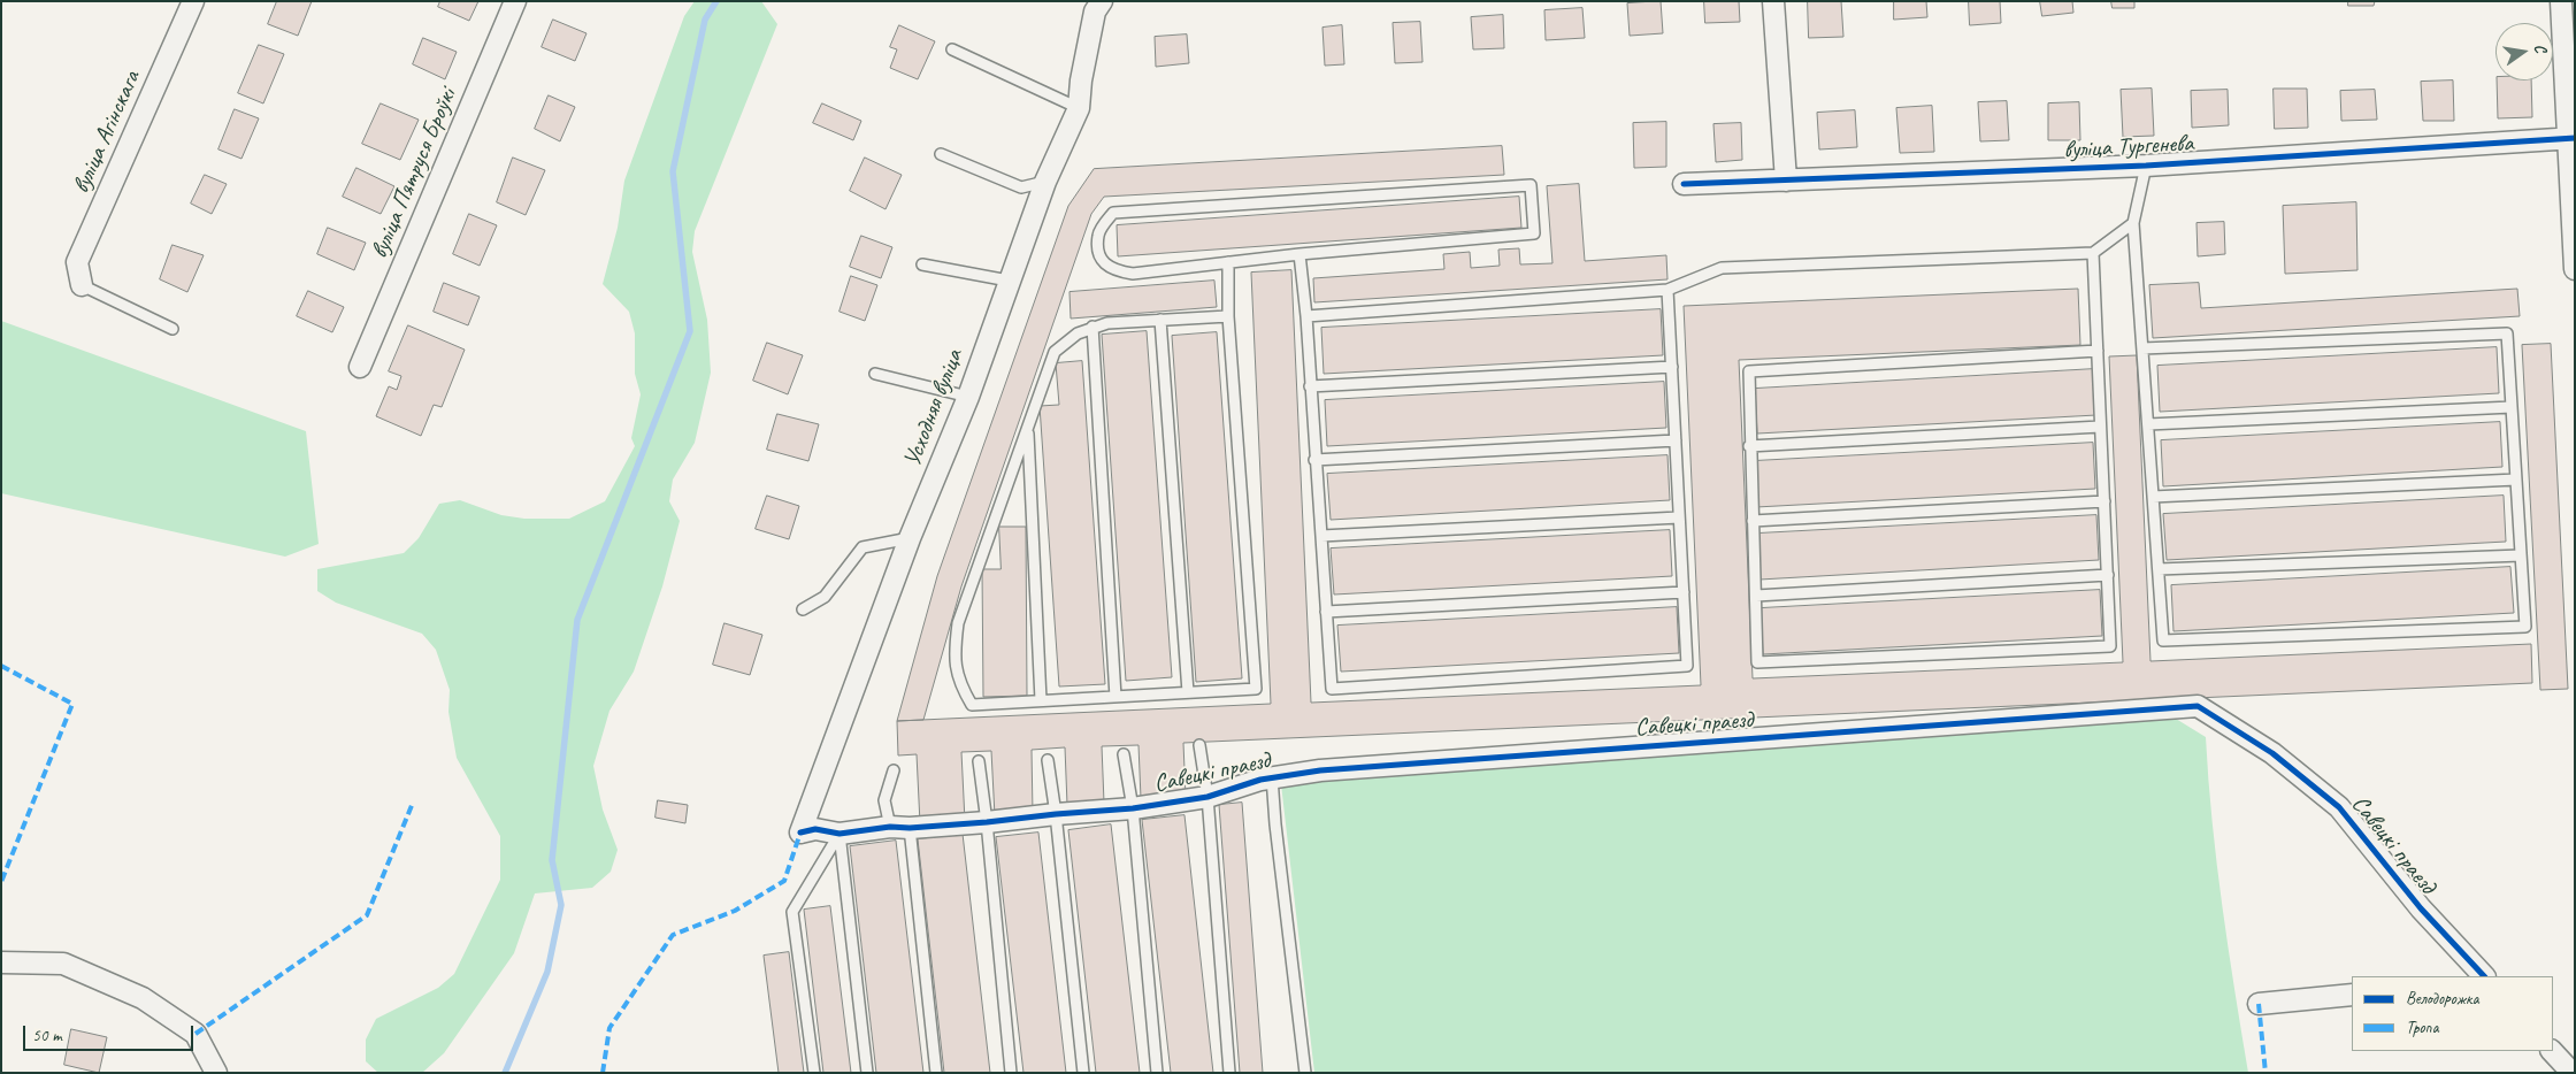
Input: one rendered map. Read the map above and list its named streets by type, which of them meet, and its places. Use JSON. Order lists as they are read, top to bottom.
{
  "streets": {
    "street": [
      "вуліца Агінскага",
      "вуліца Тургенева",
      "вуліца Пятруся Броўкі",
      "Усходняя вуліца",
      "Савецкі праезд"
    ]
  },
  "crossings": [
    ["Усходняя вуліца", "Савецкі праезд"]
  ],
  "legend": ["Велодорожка", "Тропа"],
  "scale_bar": "50 m",
  "north": "right"
}
